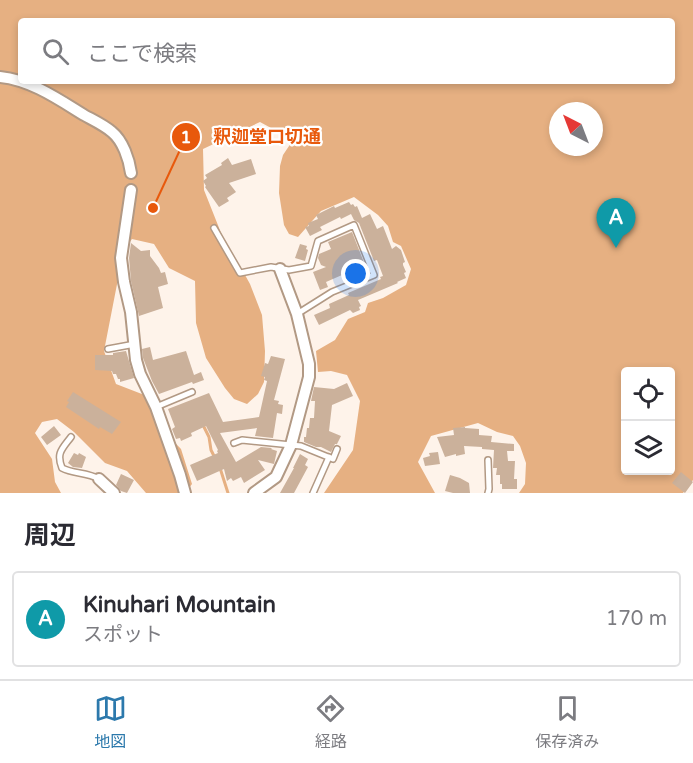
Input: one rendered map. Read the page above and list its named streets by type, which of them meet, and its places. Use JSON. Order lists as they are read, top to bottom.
{
  "places": ["釈迦堂口切通"],
  "north": "top left",
  "page": {
    "search": "ここで検索",
    "pins": "A",
    "heading": "周辺",
    "list": [
      {
        "mark": "A",
        "name": "Kinuhari Mountain",
        "note": "スポット",
        "value": "170 m"
      }
    ],
    "nav": ["地図", "経路", "保存済み"]
  }
}
